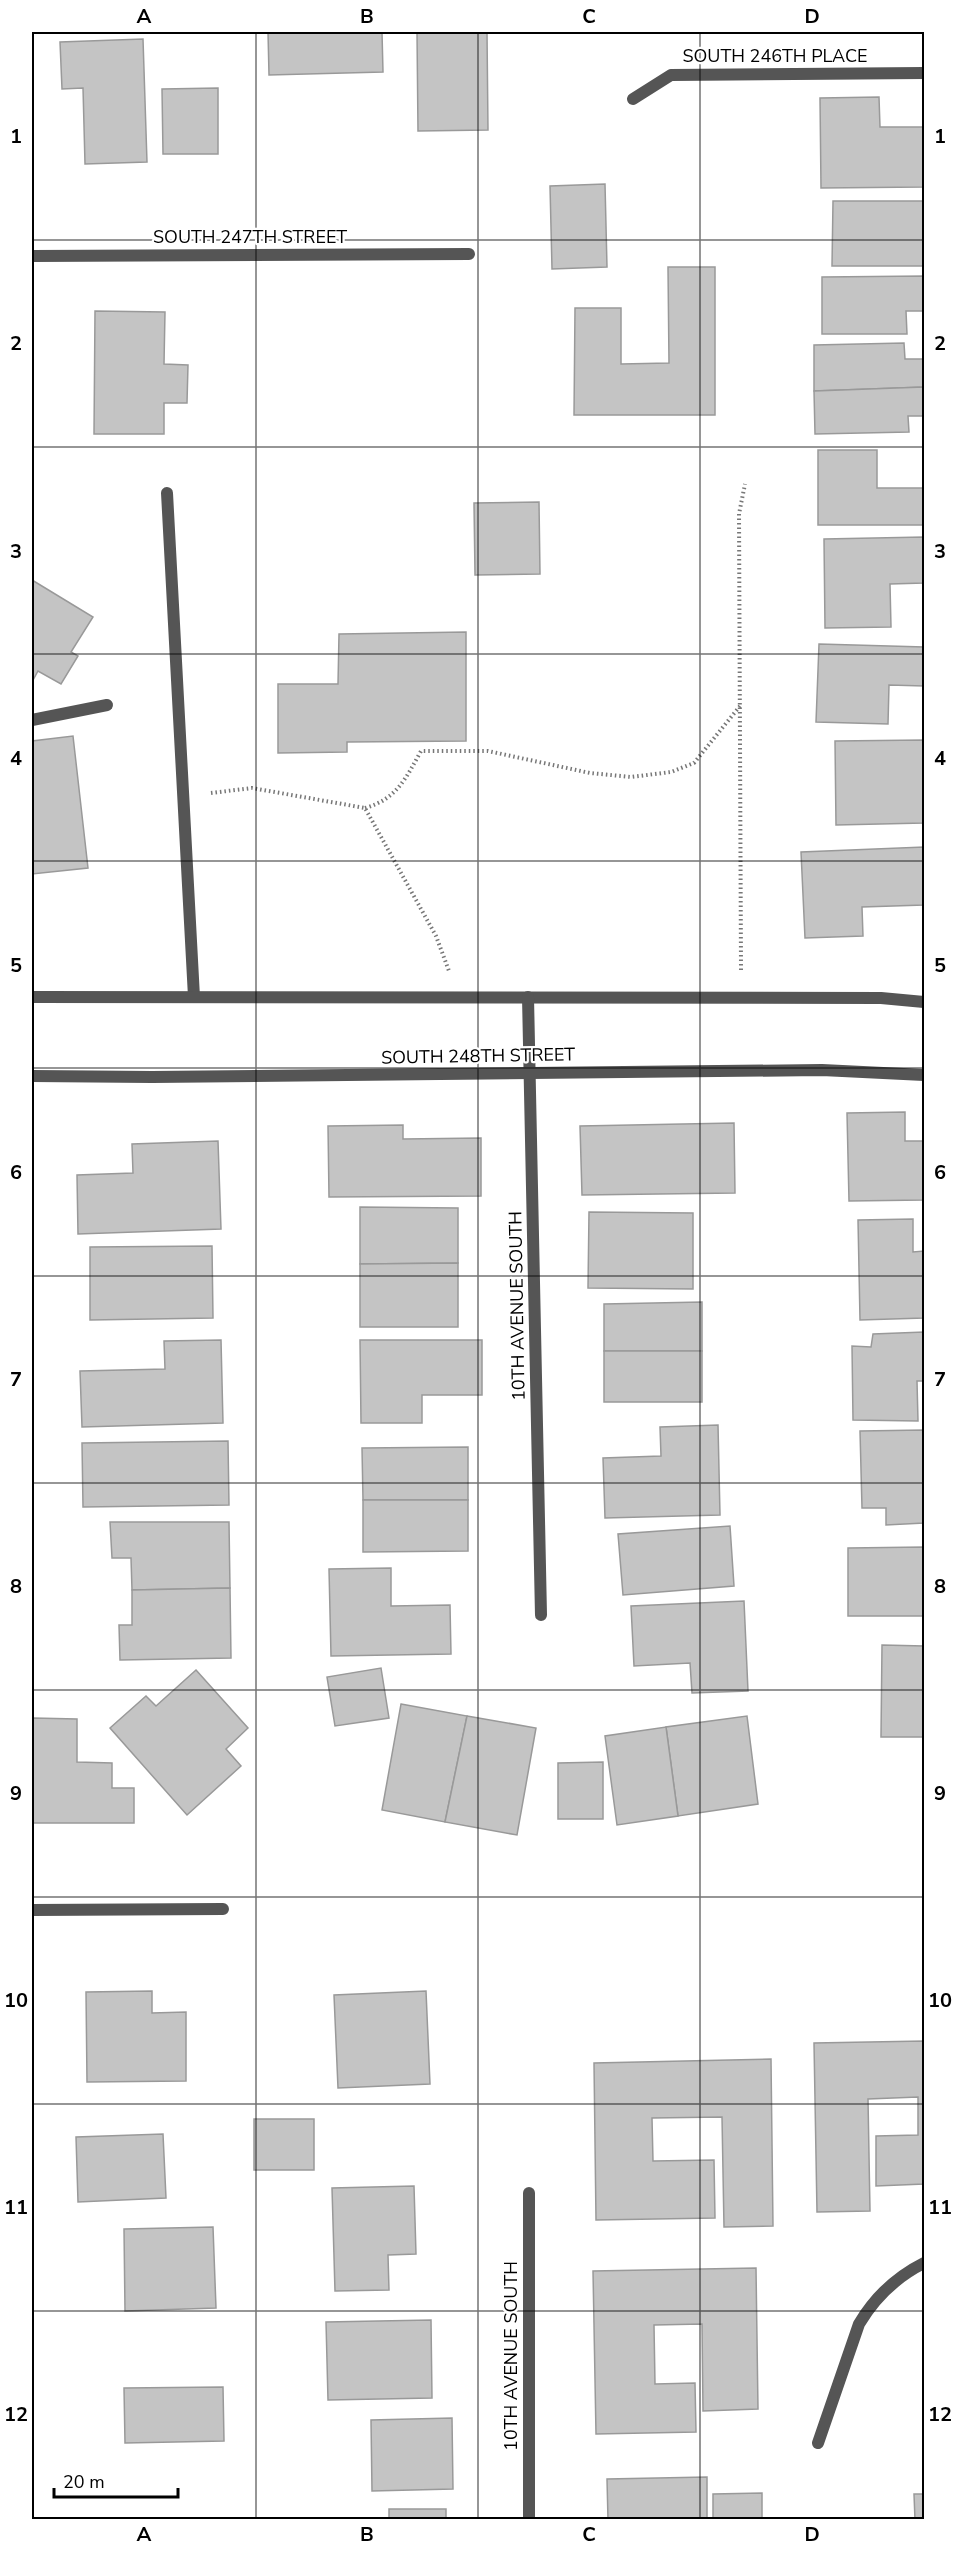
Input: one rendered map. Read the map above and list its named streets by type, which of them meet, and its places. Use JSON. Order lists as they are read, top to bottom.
{
  "streets": {
    "street": [
      "SOUTH 246TH PLACE",
      "SOUTH 247TH STREET",
      "SOUTH 248TH STREET",
      "10TH AVENUE SOUTH"
    ]
  },
  "crossings": [
    ["SOUTH 248TH STREET", "10TH AVENUE SOUTH"]
  ],
  "scale_bar": "20 m",
  "grid": {
    "columns": [
      "A",
      "B",
      "C",
      "D"
    ],
    "rows": [
      "1",
      "2",
      "3",
      "4",
      "5",
      "6",
      "7",
      "8",
      "9",
      "10",
      "11",
      "12"
    ]
  }
}
